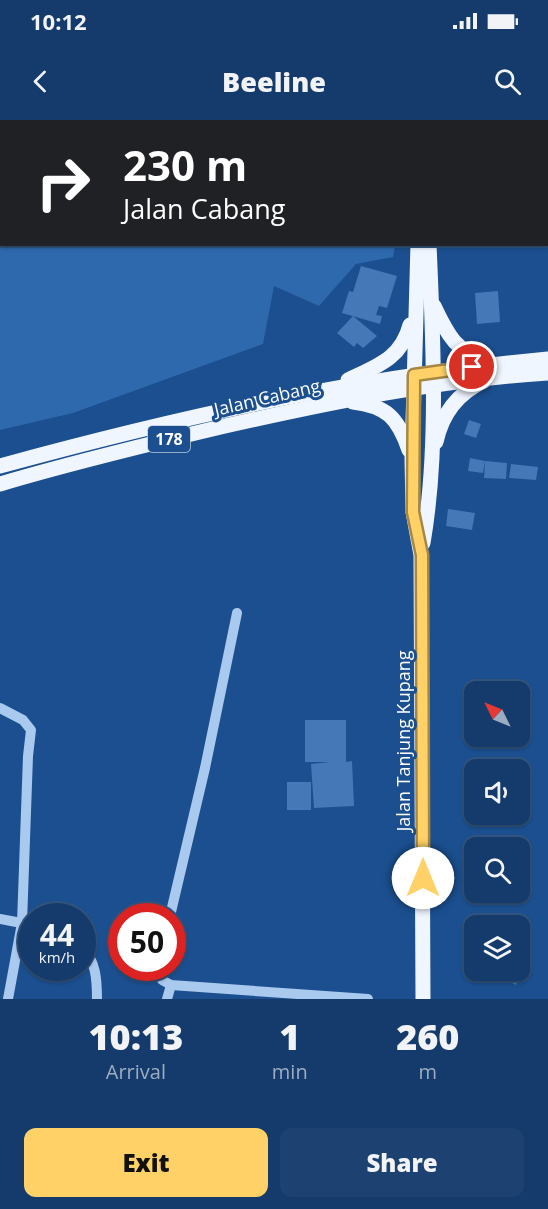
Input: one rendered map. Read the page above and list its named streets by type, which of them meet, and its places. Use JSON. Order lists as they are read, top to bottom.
{
  "streets": {
    "main road": ["Jalan Cabang", "178", "Jalan Tanjung Kupang"]
  },
  "crossings": [
    ["Jalan Cabang", "Jalan Tanjung Kupang"]
  ],
  "north": "top left",
  "page": {
    "status": "10:12",
    "header": "Beeline",
    "turn": ["230 m", "Jalan Cabang"],
    "speed": "44 km/h",
    "limit": "50",
    "eta": [
      "10:13",
      "Arrival",
      "1",
      "min",
      "260",
      "m"
    ],
    "buttons": ["Exit", "Share"]
  }
}
